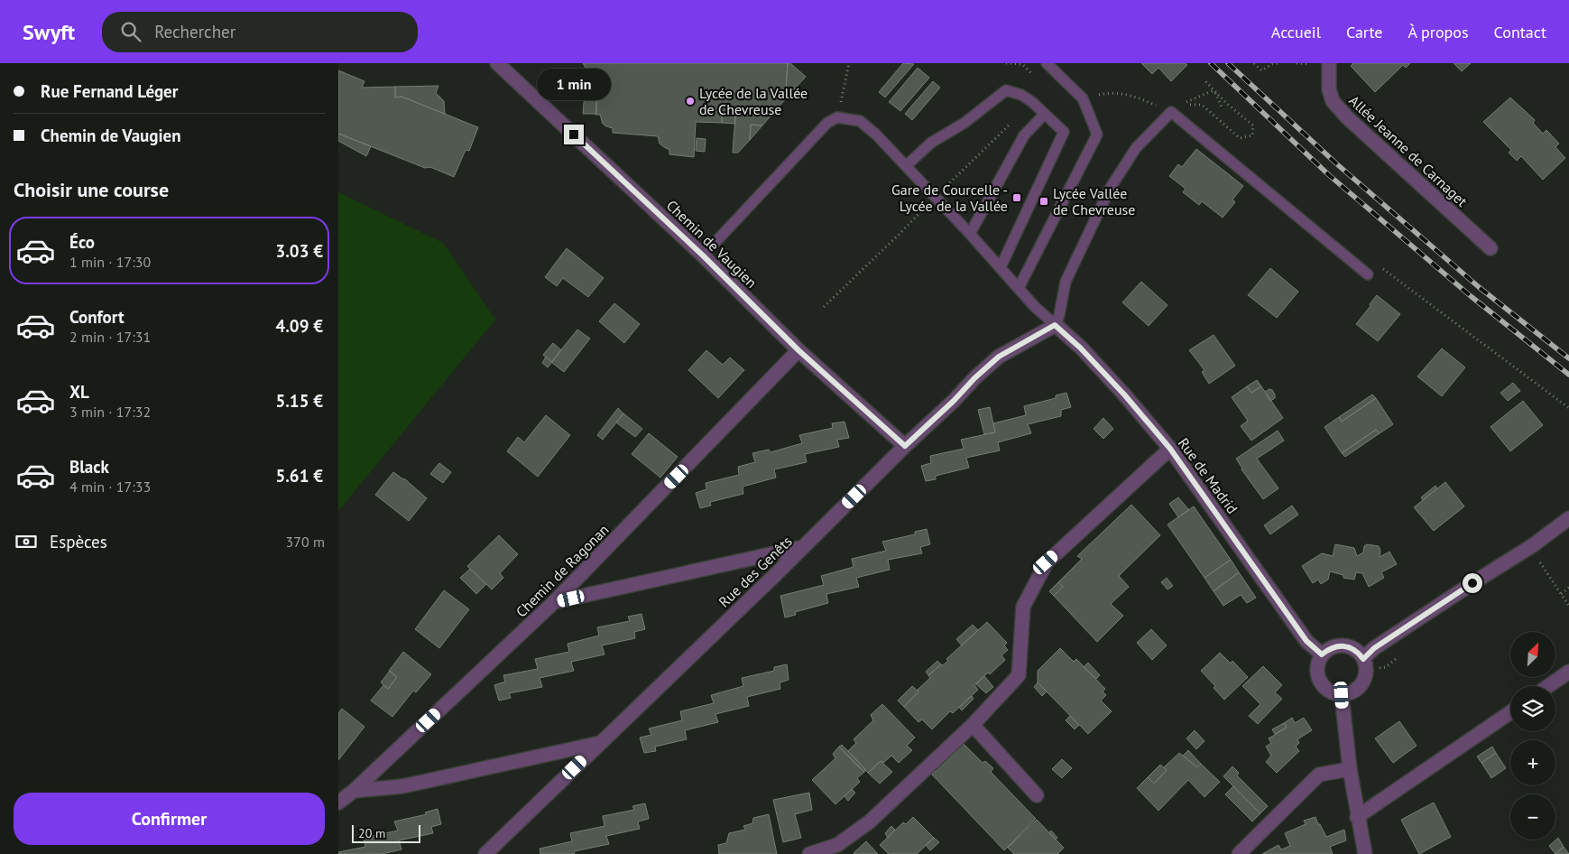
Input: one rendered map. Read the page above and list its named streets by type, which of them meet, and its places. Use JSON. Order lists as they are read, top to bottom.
{
  "streets": {
    "street": [
      "Allée Jeanne de Carnaget",
      "Chemin de Vaugien",
      "Rue de Madrid",
      "Chemin de Ragonan",
      "Rue des Genêts"
    ]
  },
  "crossings": [
    ["Chemin de Vaugien", "Chemin de Ragonan"],
    ["Chemin de Vaugien", "Rue des Genêts"],
    ["Rue de Madrid", "Rue des Genêts"]
  ],
  "places": {
    "other": ["Lycée de la Vallée de Chevreuse"],
    "transit": ["Gare de Courcelle - Lycée de la Vallée", "Lycée Vallée de Chevreuse"]
  },
  "scale_bar": "20 m",
  "north": "top right",
  "page": {
    "header": "Swyft",
    "search": "Rechercher",
    "nav": [
      "Accueil",
      "Carte",
      "À propos",
      "Contact"
    ],
    "banner": ["Rue Fernand Léger", "Chemin de Vaugien"],
    "bubble": "1 min",
    "heading": "Choisir une course",
    "list": [
      {
        "name": "Éco",
        "note": "1 min · 17:30",
        "value": "3.03 €"
      },
      {
        "name": "Confort",
        "note": "2 min · 17:31",
        "value": "4.09 €"
      },
      {
        "name": "XL",
        "note": "3 min · 17:32",
        "value": "5.15 €"
      },
      {
        "name": "Black",
        "note": "4 min · 17:33",
        "value": "5.61 €"
      }
    ],
    "pay": ["Espèces", "370 m"],
    "map_buttons": ["+", "−"],
    "buttons": "Confirmer",
    "scale": "20 m"
  }
}
